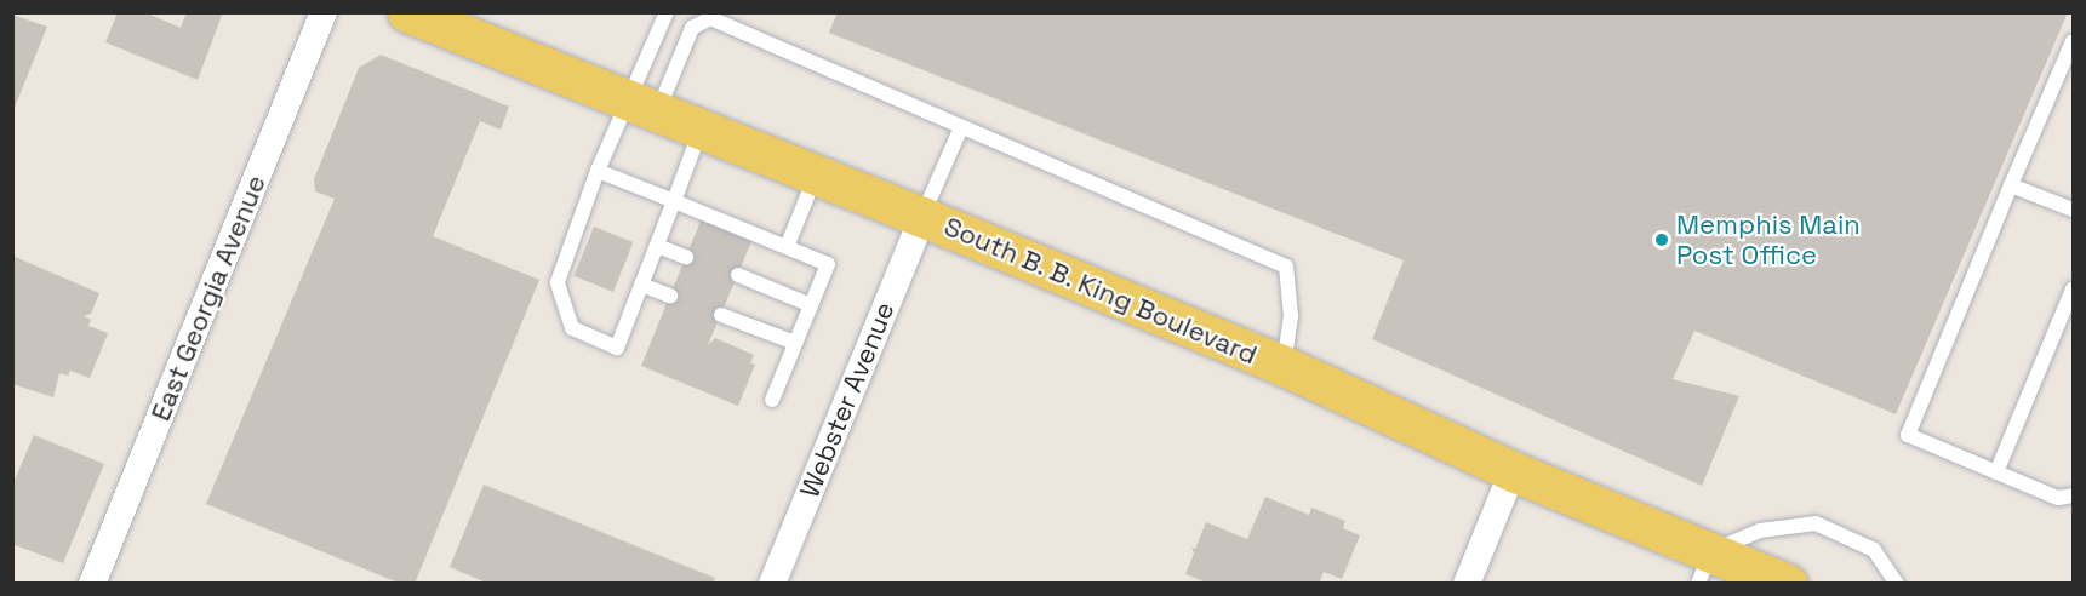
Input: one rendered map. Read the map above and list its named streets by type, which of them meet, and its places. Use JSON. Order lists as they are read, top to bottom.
{
  "streets": {
    "main road": ["South B. B. King Boulevard"],
    "street": ["East Georgia Avenue", "Webster Avenue"]
  },
  "crossings": [
    ["South B. B. King Boulevard", "Webster Avenue"]
  ],
  "places": ["Memphis Main Post Office"]
}
